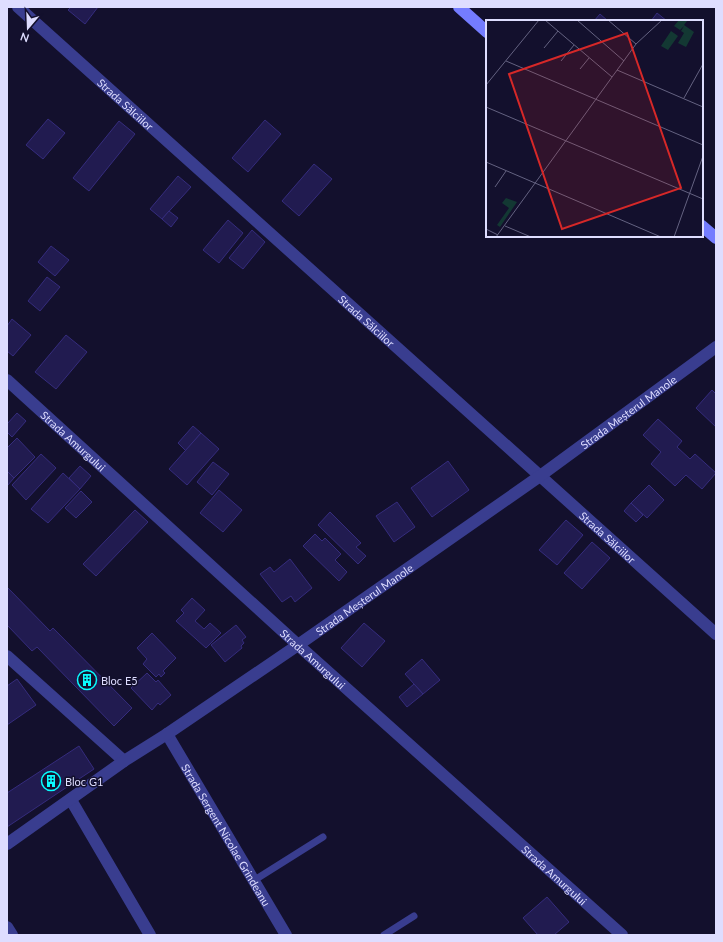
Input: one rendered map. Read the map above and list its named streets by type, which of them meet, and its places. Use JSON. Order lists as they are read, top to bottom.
{
  "streets": {
    "street": [
      "Strada Sălciilor",
      "Strada Meșterul Manole",
      "Strada Amurgului",
      "Strada Sergent Nicolae Grindeanu"
    ]
  },
  "crossings": [
    ["Strada Sălciilor", "Strada Meșterul Manole"],
    ["Strada Meșterul Manole", "Strada Amurgului"],
    ["Strada Meșterul Manole", "Strada Sergent Nicolae Grindeanu"]
  ],
  "places": {
    "building": ["Bloc E5", "Bloc G1"]
  },
  "north": "bottom"
}
